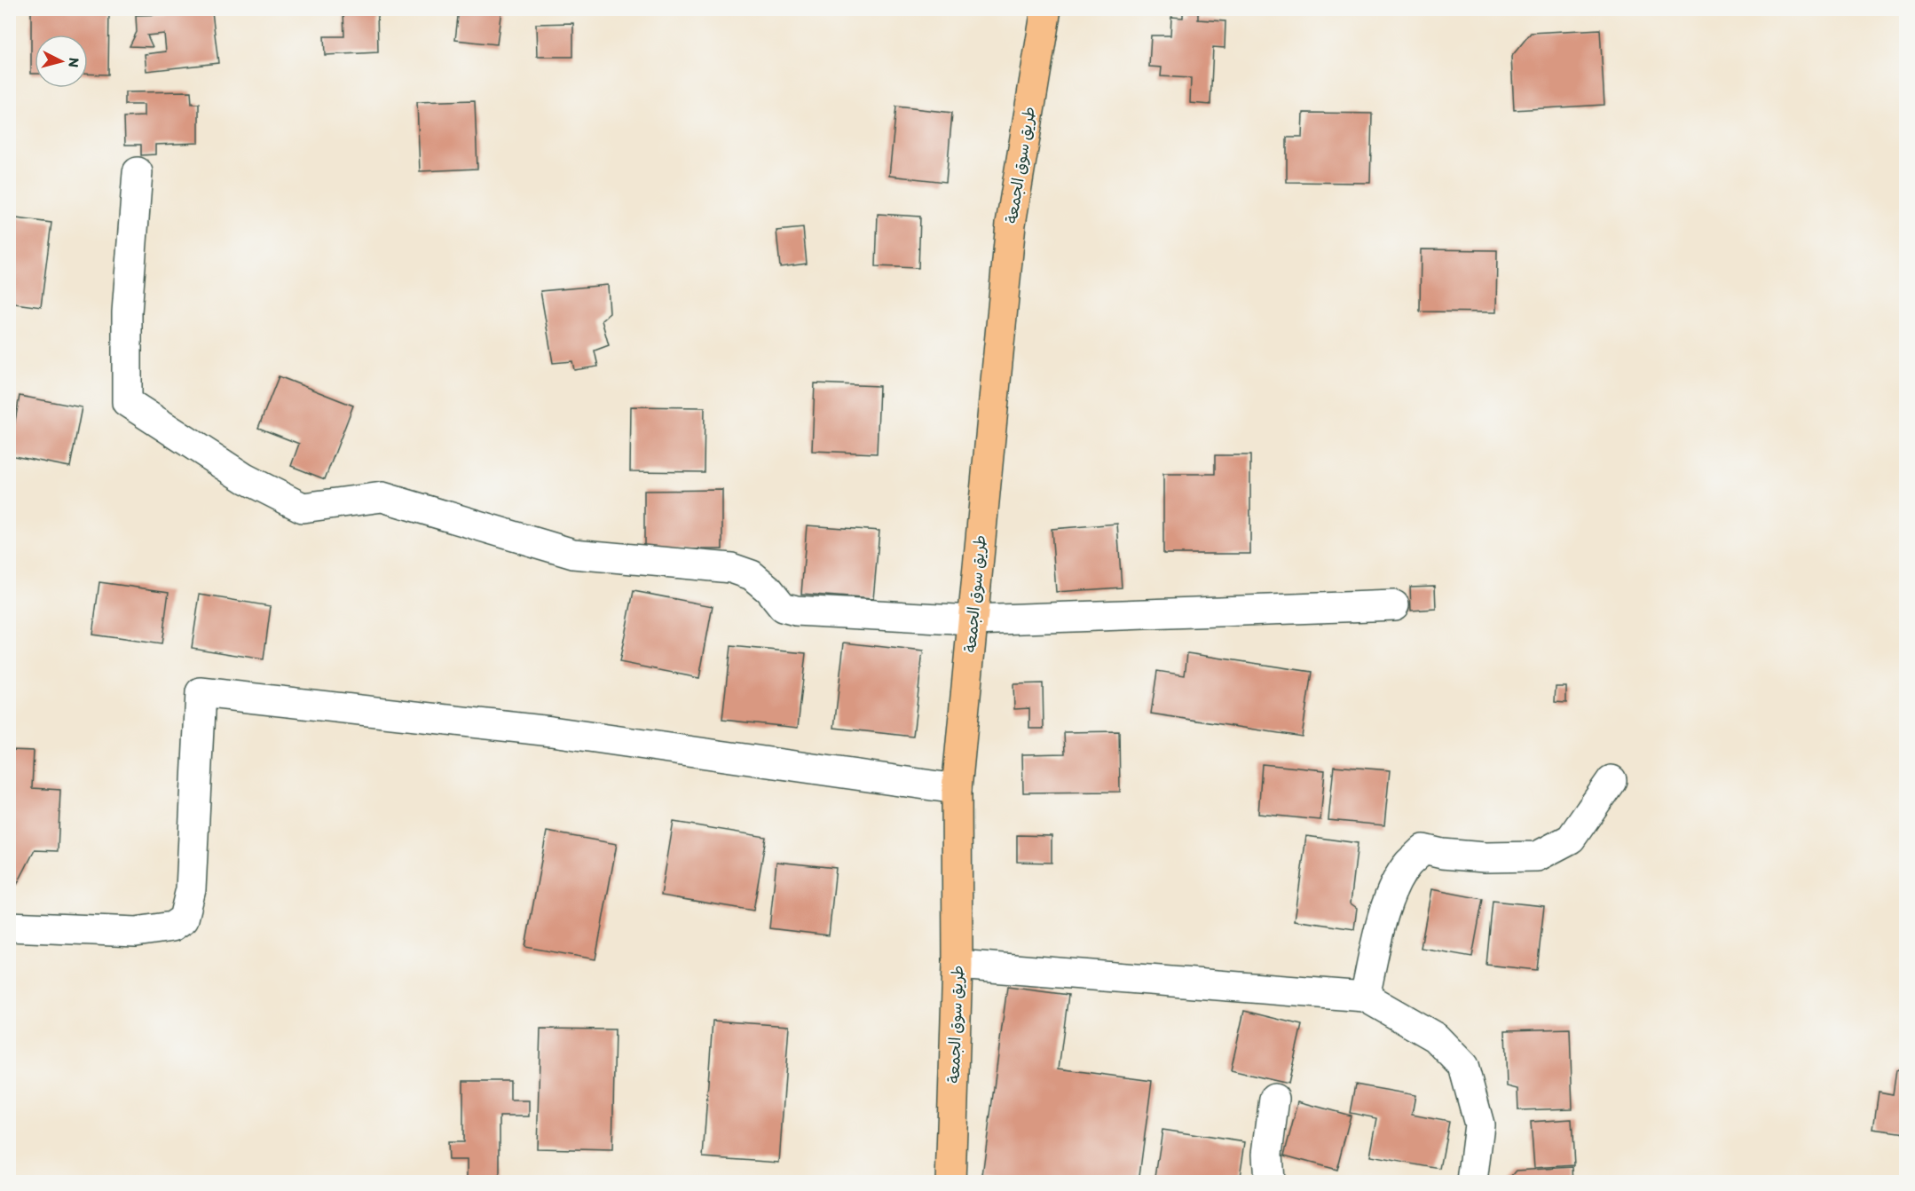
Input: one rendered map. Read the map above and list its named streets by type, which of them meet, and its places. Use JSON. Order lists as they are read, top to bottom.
{
  "streets": {
    "main road": ["طريق سوق الجمعة"]
  },
  "north": "right"
}
